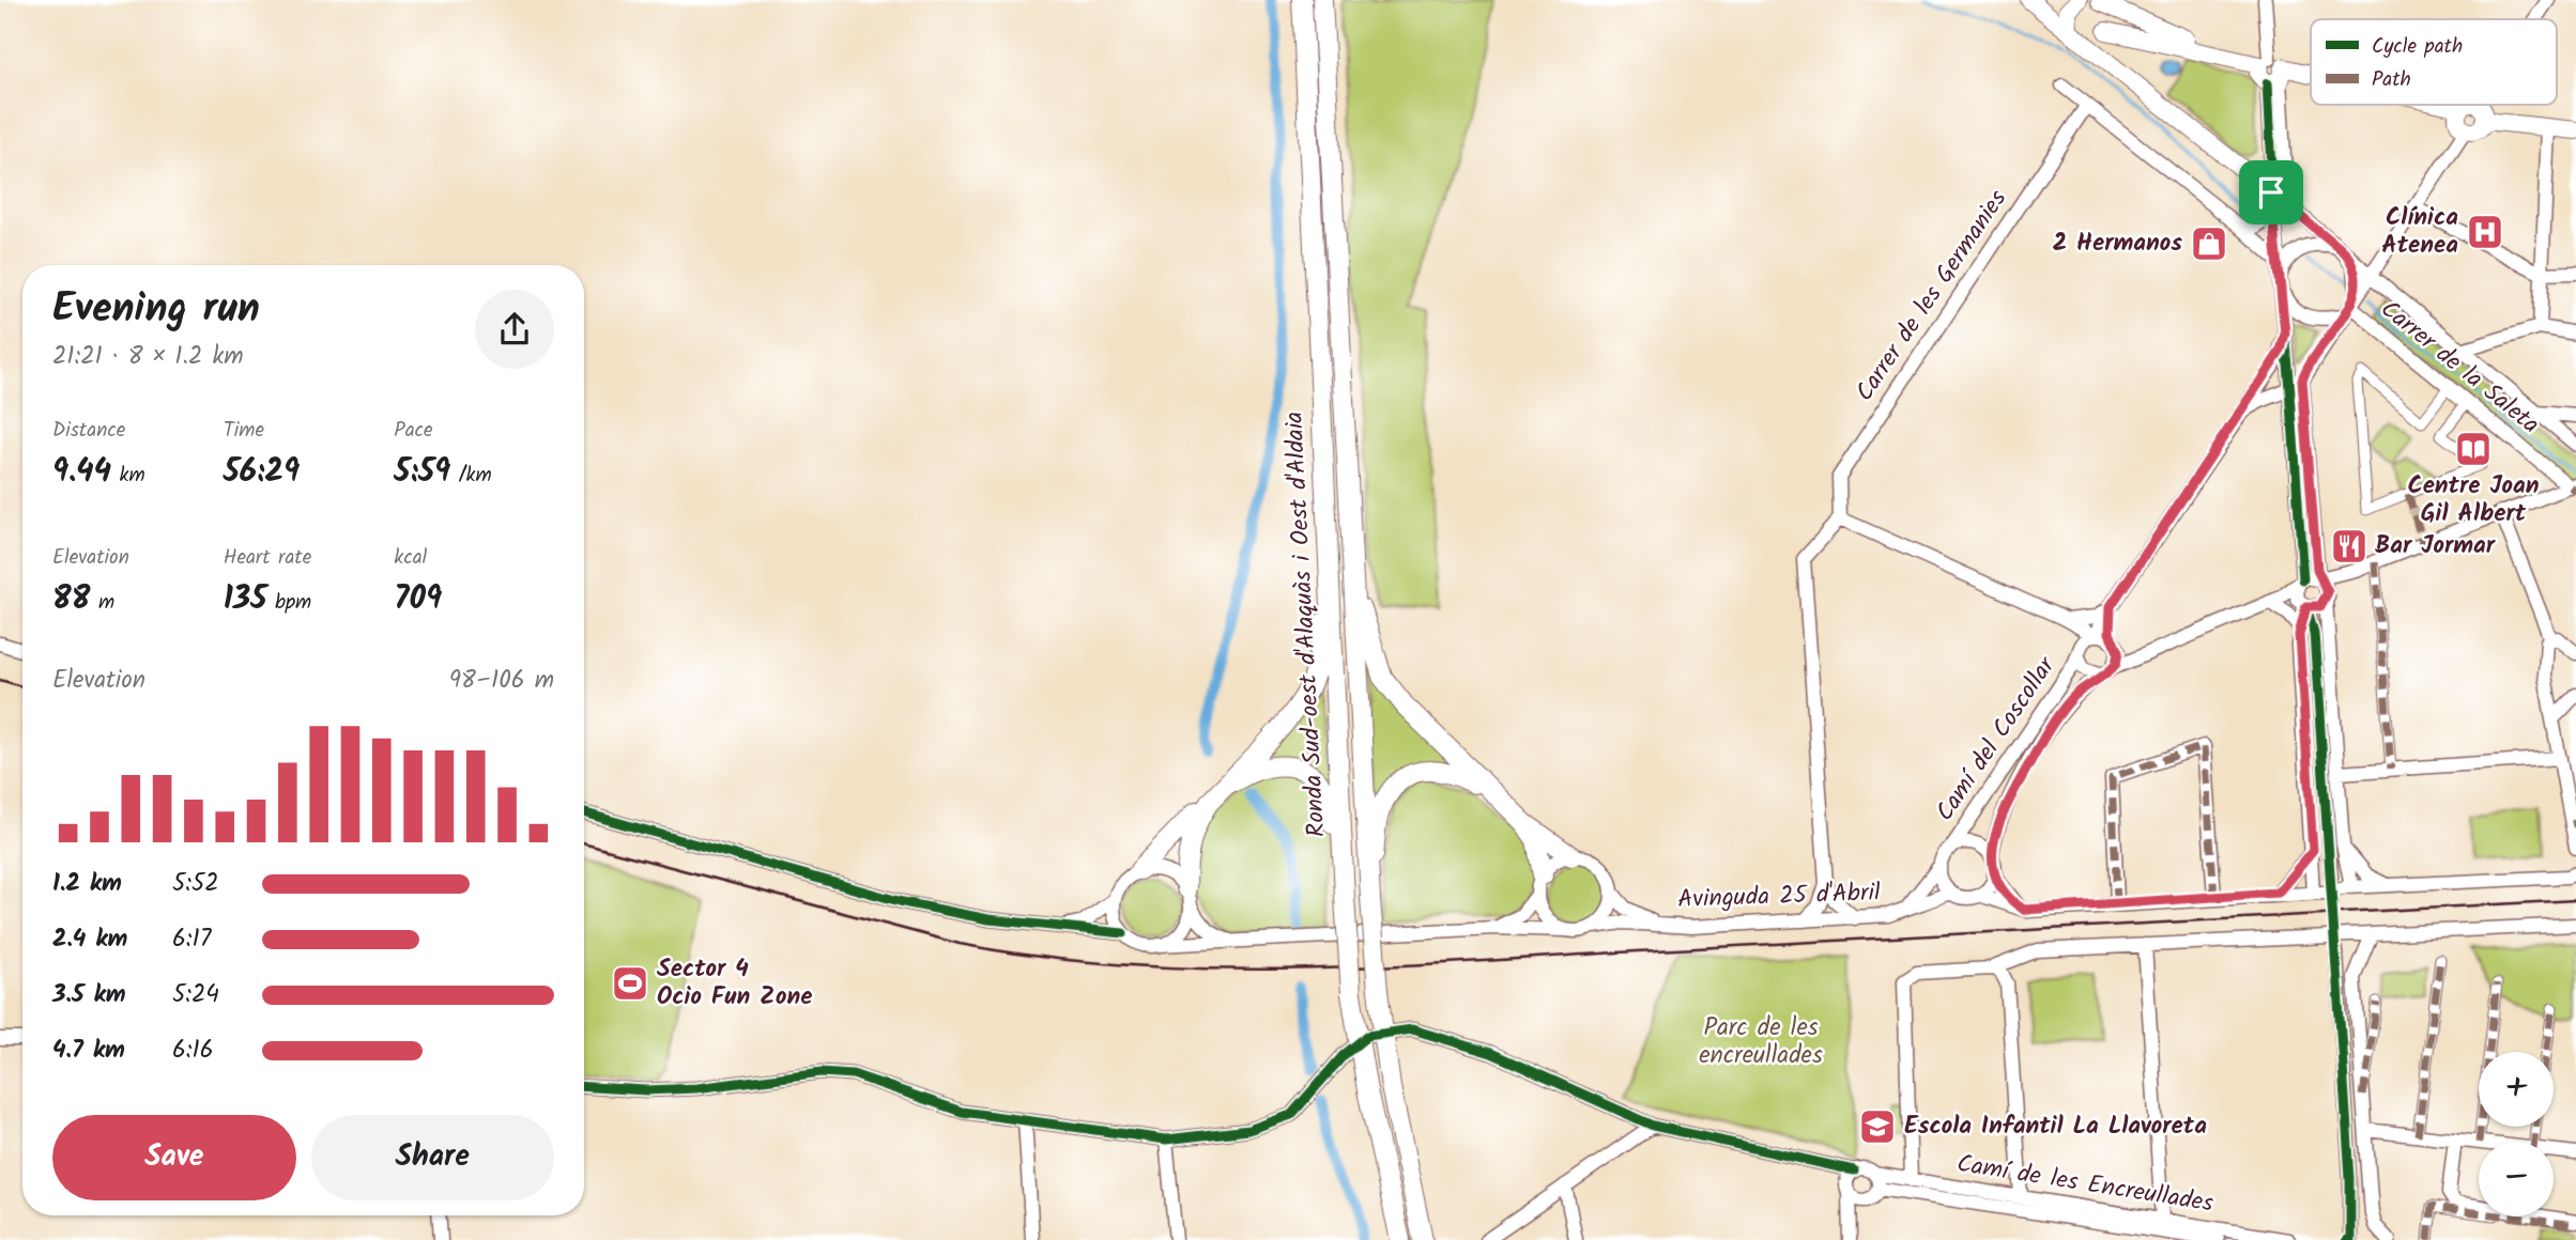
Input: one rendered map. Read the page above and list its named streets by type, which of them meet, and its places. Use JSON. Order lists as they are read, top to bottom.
{
  "streets": {
    "main road": ["Ronda Sud-oest d'Alaquàs i Oest d'Aldaia"],
    "street": [
      "Carrer de les Germanies",
      "Carrer de la Saleta",
      "Camí del Coscollar",
      "Avinguda 25 d'Abril",
      "Camí de les Encreullades"
    ]
  },
  "crossings": [
    ["Camí del Coscollar", "Avinguda 25 d'Abril"]
  ],
  "parks": ["Parc de les encreullades"],
  "places": {
    "hospital": ["Clínica Atenea"],
    "shop": ["2 Hermanos"],
    "library": ["Centre Joan Gil Albert"],
    "restaurant": ["Bar Jormar"],
    "sports": ["Sector 4 Ocio Fun Zone"],
    "school or university": ["Escola Infantil La Llavoreta"]
  },
  "legend": ["Cycle path", "Path"],
  "page": {
    "heading": ["Evening run", "21:21 · 8 × 1.2 km"],
    "stats": [
      ["Distance", "9.44 km"],
      ["Time", "56:29"],
      ["Pace", "5:59 /km"],
      ["Elevation", "88 m"],
      ["Heart rate", "135 bpm"],
      ["kcal", "709"]
    ],
    "chart": ["Elevation", "98–106 m"],
    "list": [
      {
        "name": "1.2 km",
        "note": "5:52"
      },
      {
        "name": "2.4 km",
        "note": "6:17"
      },
      {
        "name": "3.5 km",
        "note": "5:24"
      },
      {
        "name": "4.7 km",
        "note": "6:16"
      }
    ],
    "map_buttons": ["+", "−"],
    "buttons": ["Save", "Share"]
  }
}
